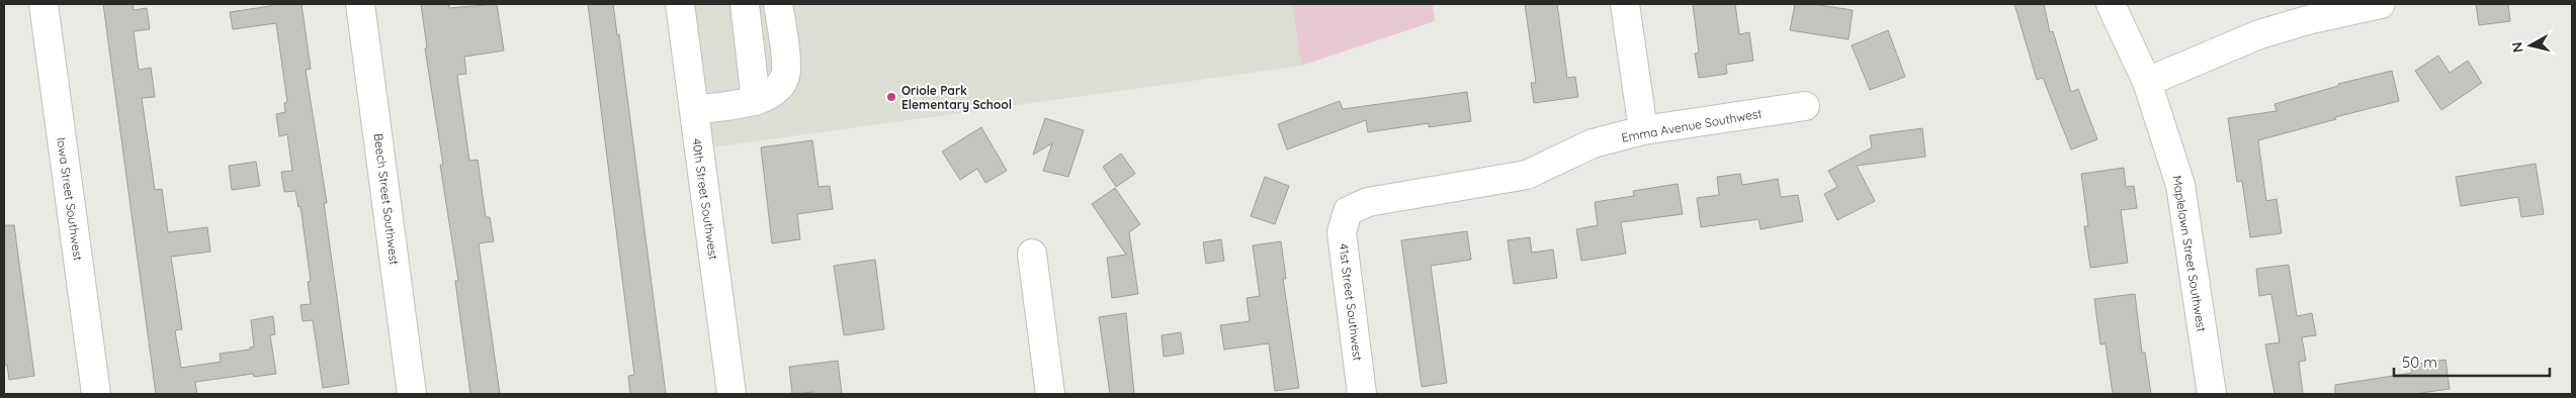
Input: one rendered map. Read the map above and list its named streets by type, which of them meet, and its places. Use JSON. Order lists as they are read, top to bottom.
{
  "streets": {
    "street": [
      "Emma Avenue Southwest",
      "Iowa Street Southwest",
      "Beech Street Southwest",
      "40th Street Southwest",
      "Maplelawn Street Southwest",
      "41st Street Southwest"
    ]
  },
  "crossings": [
    ["Emma Avenue Southwest", "41st Street Southwest"]
  ],
  "places": ["Oriole Park Elementary School"],
  "scale_bar": "50 m",
  "north": "left"
}
